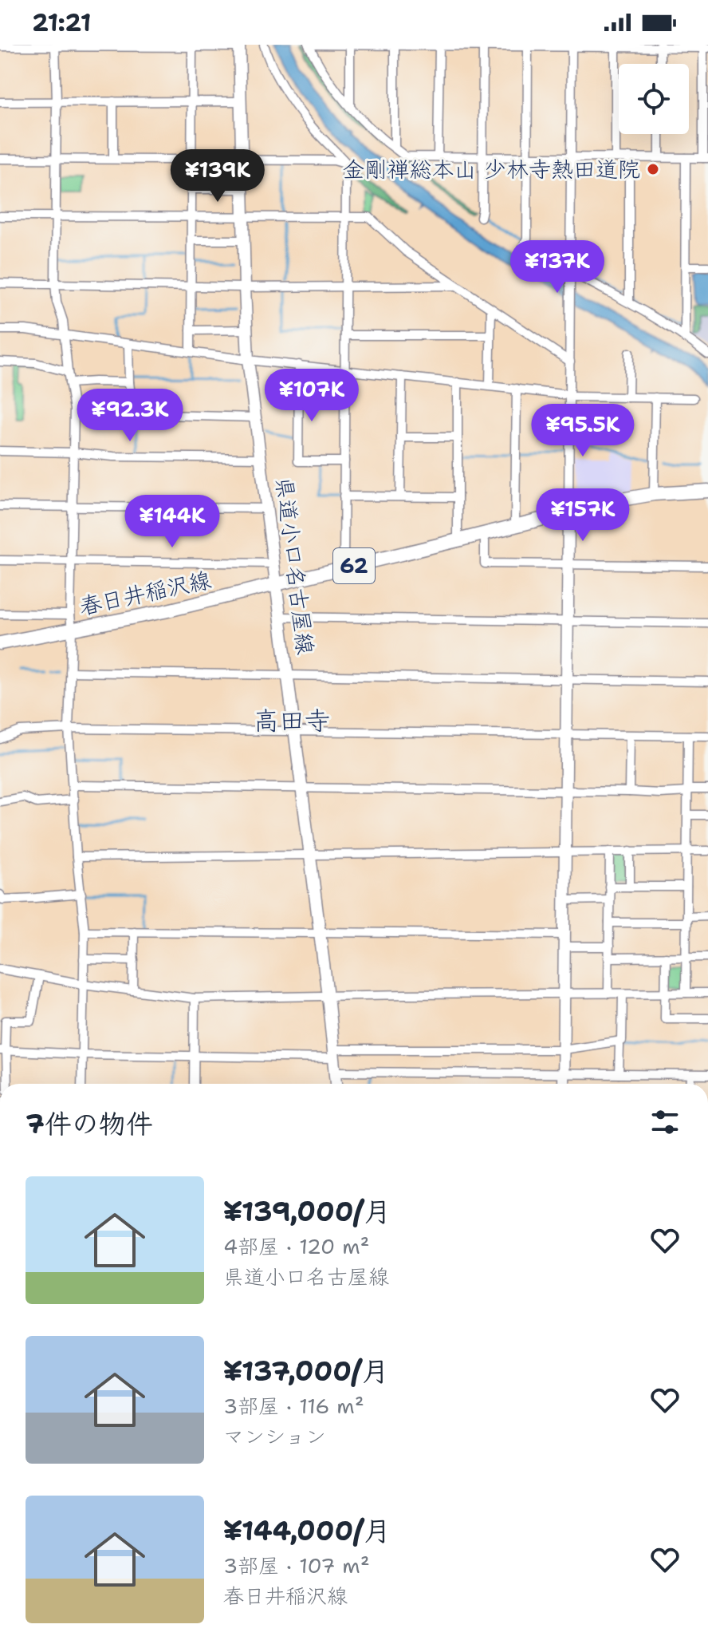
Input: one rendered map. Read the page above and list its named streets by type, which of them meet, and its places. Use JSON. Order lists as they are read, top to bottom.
{
  "streets": {
    "main road": ["県道小口名古屋線", "62", "春日井稲沢線"]
  },
  "crossings": [
    ["県道小口名古屋線", "春日井稲沢線"]
  ],
  "districts": ["高田寺"],
  "places": ["金剛禅総本山 少林寺熱田道院"],
  "page": {
    "status": "21:21",
    "price": [
      "¥139K",
      "¥137K",
      "¥107K",
      "¥92.3K",
      "¥95.5K",
      "¥157K",
      "¥144K"
    ],
    "heading": "7件の物件",
    "list": [
      {
        "name": "¥139,000/月",
        "note": "4部屋 · 120 m² · 県道小口名古屋線"
      },
      {
        "name": "¥137,000/月",
        "note": "3部屋 · 116 m² · マンション"
      },
      {
        "name": "¥144,000/月",
        "note": "3部屋 · 107 m² · 春日井稲沢線"
      }
    ]
  }
}
